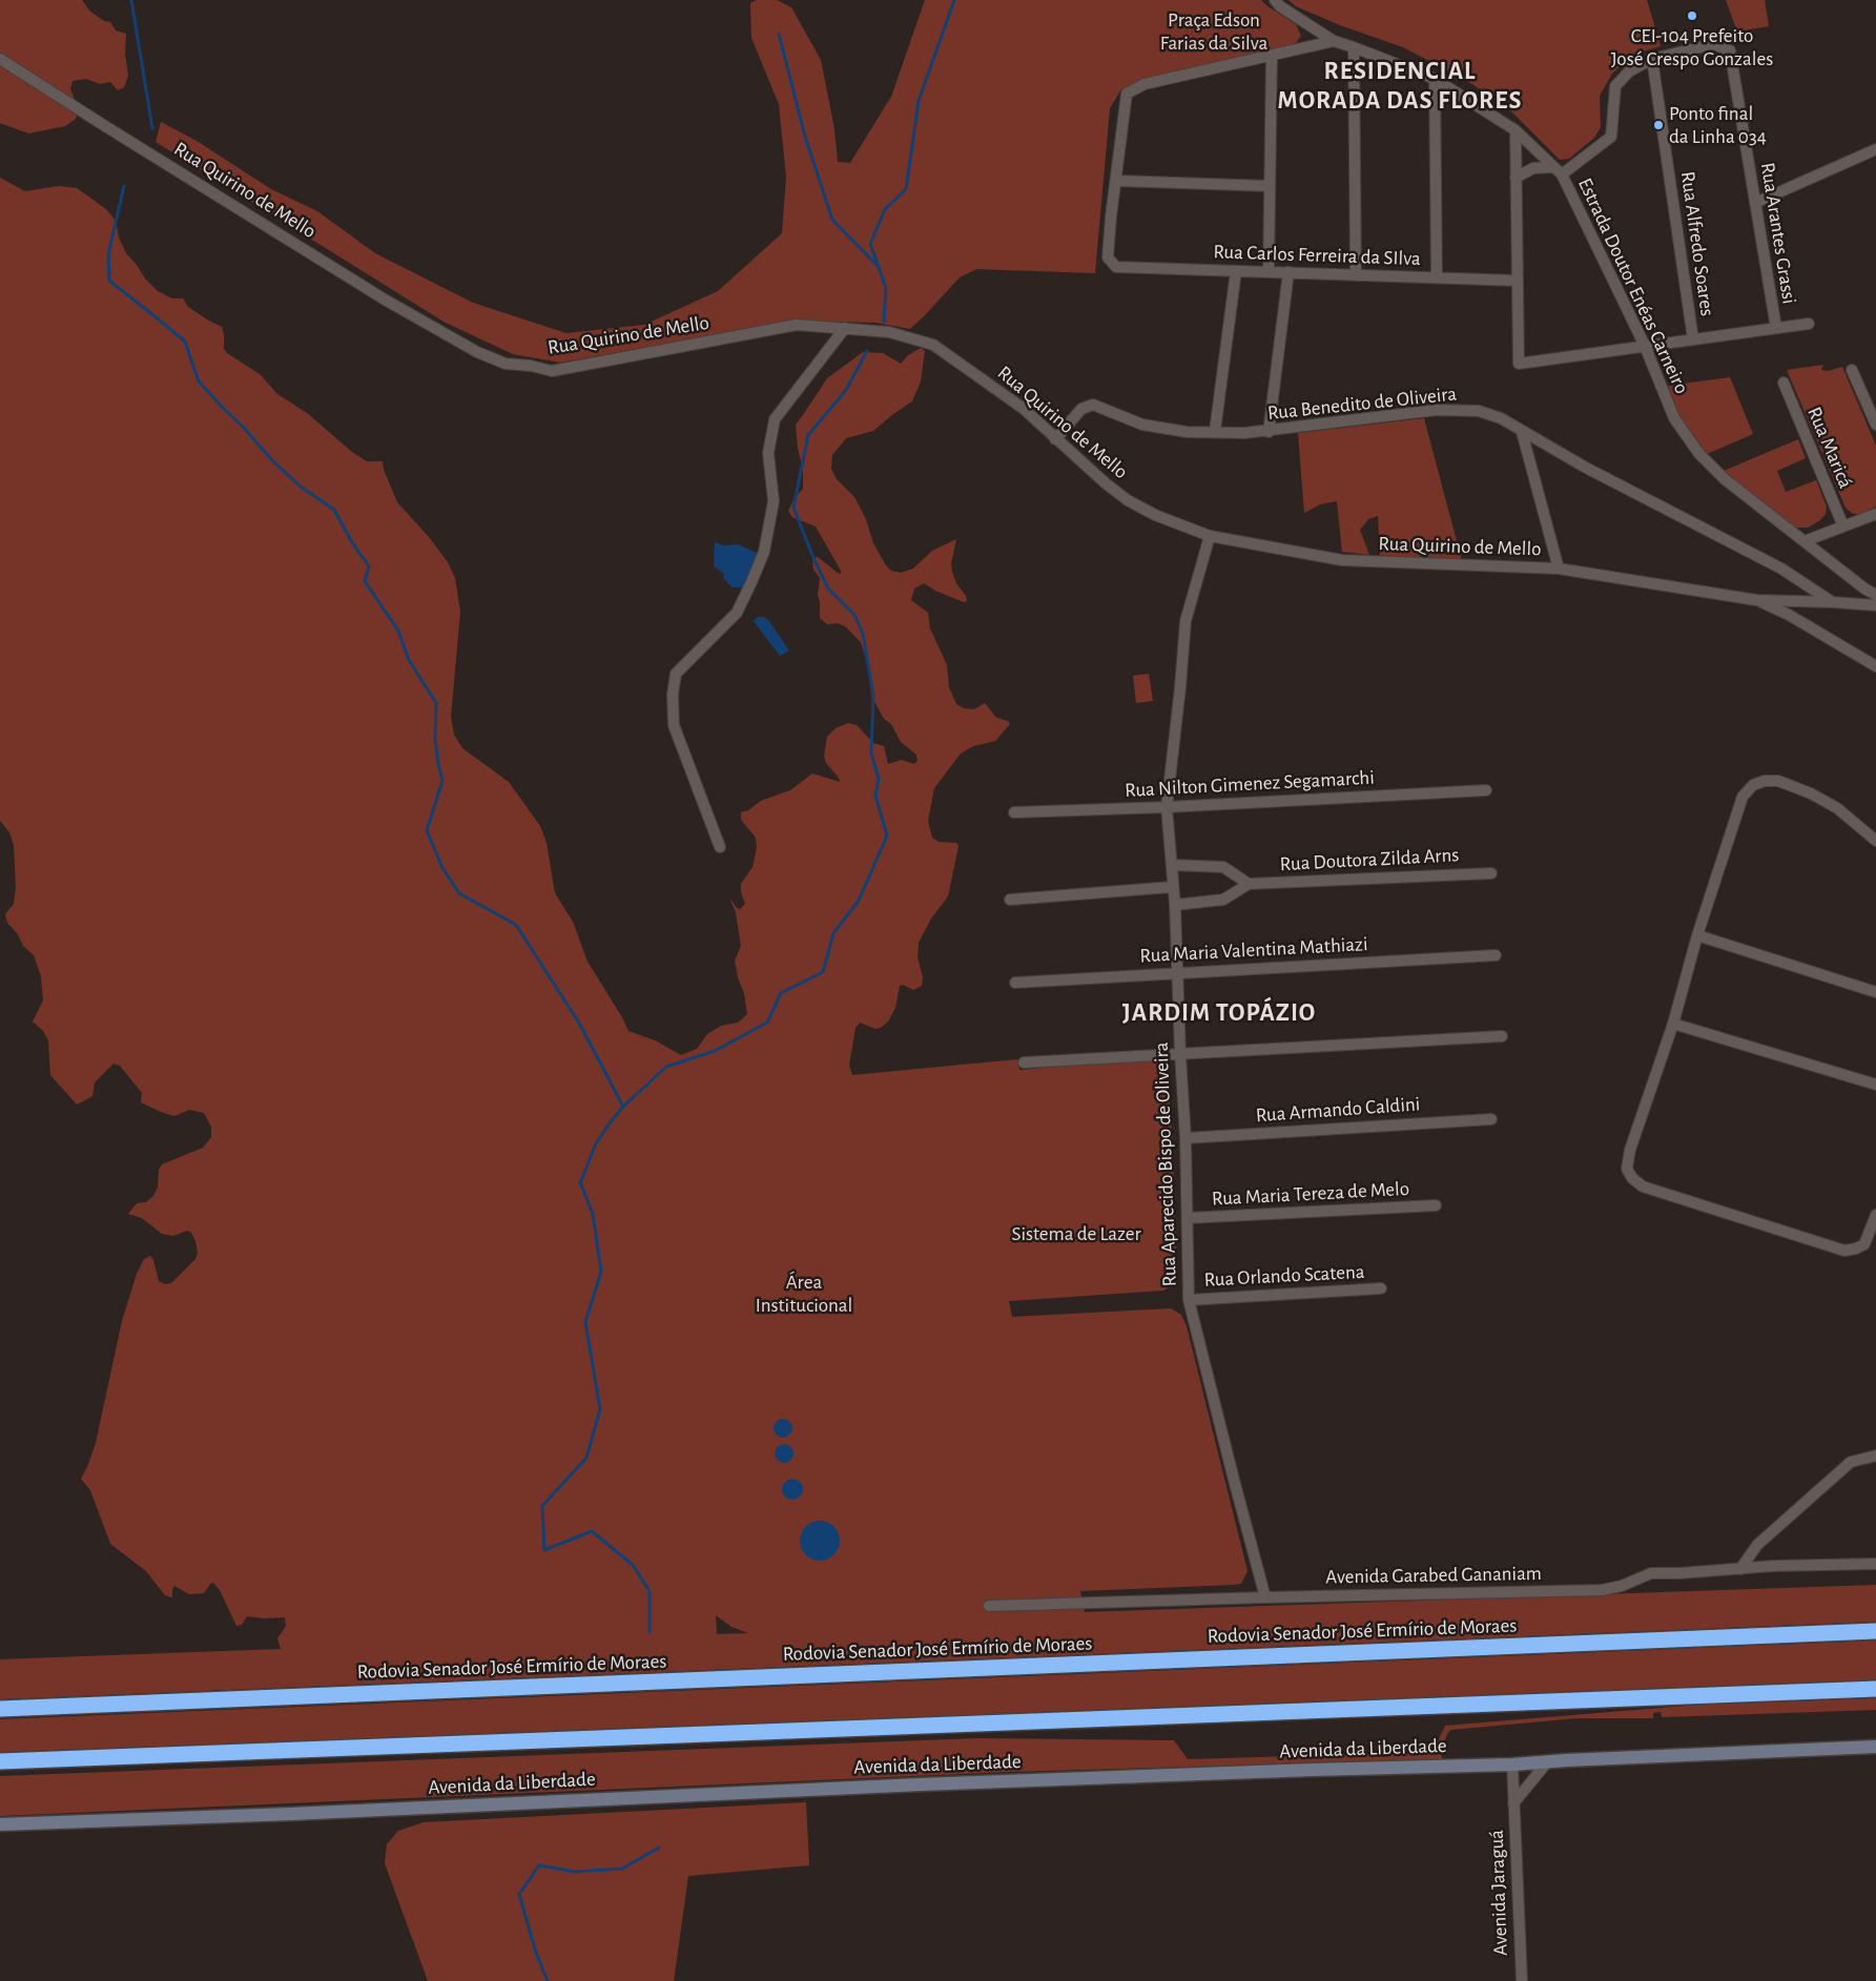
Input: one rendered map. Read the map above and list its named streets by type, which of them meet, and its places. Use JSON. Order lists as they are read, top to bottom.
{
  "streets": {
    "highway": ["Rodovia Senador José Ermírio de Moraes"],
    "street": [
      "Rua Quirino de Mello",
      "Rua Arantes Grassi",
      "Rua Alfredo Soares",
      "Rua Carlos Ferreira da SIlva",
      "Estrada Doutor Enéas Carneiro",
      "Rua Benedito de Oliveira",
      "Rua Maricá",
      "Rua Nilton Gimenez Segamarchi",
      "Rua Doutora Zilda Arns",
      "Rua Maria Valentina Mathiazi",
      "Rua Armando Caldini",
      "Rua Aparecido Bispo de Oliveira",
      "Rua Maria Tereza de Melo",
      "Rua Orlando Scatena",
      "Avenida Garabed Gananiam",
      "Avenida da Liberdade",
      "Avenida Jaraguá"
    ]
  },
  "crossings": [
    ["Rua Quirino de Mello", "Rua Benedito de Oliveira"],
    ["Rua Quirino de Mello", "Rua Aparecido Bispo de Oliveira"],
    ["Rua Arantes Grassi", "Rua Alfredo Soares"],
    ["Rua Nilton Gimenez Segamarchi", "Rua Aparecido Bispo de Oliveira"],
    ["Rua Doutora Zilda Arns", "Rua Aparecido Bispo de Oliveira"],
    ["Rua Maria Valentina Mathiazi", "Rua Aparecido Bispo de Oliveira"],
    ["Rua Armando Caldini", "Rua Aparecido Bispo de Oliveira"],
    ["Rua Aparecido Bispo de Oliveira", "Rua Maria Tereza de Melo"],
    ["Rua Aparecido Bispo de Oliveira", "Rua Orlando Scatena"],
    ["Rua Aparecido Bispo de Oliveira", "Avenida Garabed Gananiam"],
    ["Avenida da Liberdade", "Avenida Jaraguá"]
  ],
  "districts": ["RESIDENCIAL MORADA DAS FLORES", "JARDIM TOPÁZIO"],
  "parks": ["Praça Edson Farias da Silva", "Sistema de Lazer", "Área Institucional"],
  "places": ["CEI-104 Prefeito José Crespo Gonzales", "Ponto final da Linha 034"]
}
